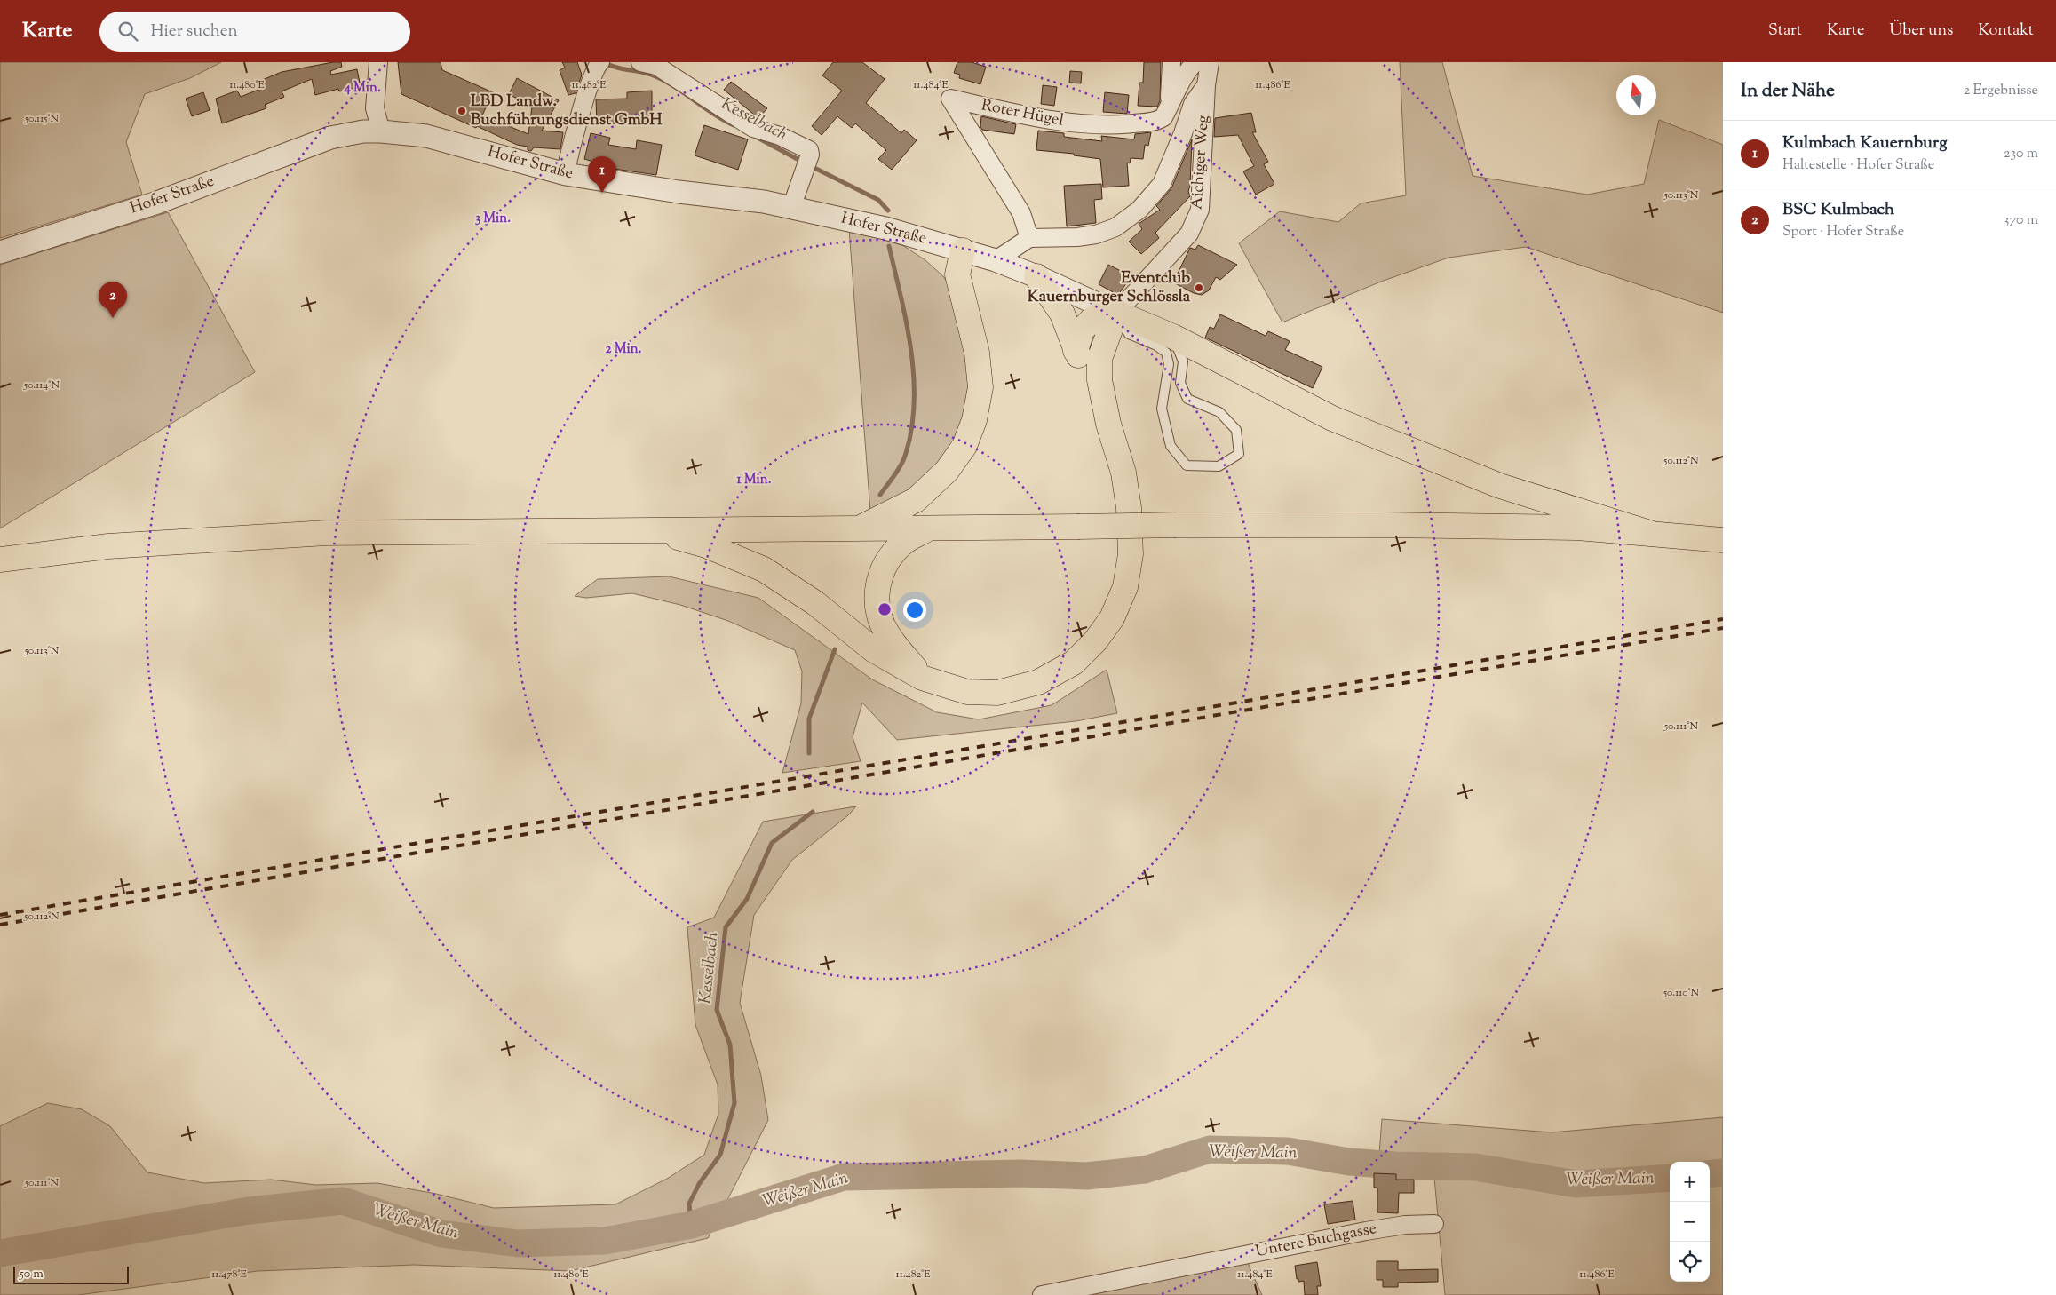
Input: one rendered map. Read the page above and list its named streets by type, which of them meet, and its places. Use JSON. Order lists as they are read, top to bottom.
{
  "streets": {
    "street": [
      "Roter Hügel",
      "Aichiger Weg",
      "Hofer Straße",
      "Untere Buchgasse"
    ]
  },
  "crossings": [
    ["Aichiger Weg", "Hofer Straße"]
  ],
  "water": ["Kesselbach", "Weißer Main"],
  "places": ["LBD Landw. Buchführungsdienst GmbH", "Eventclub Kauernburger Schlössla"],
  "scale_bar": "50 m",
  "north": "top",
  "page": {
    "header": "Karte",
    "search": "Hier suchen",
    "nav": [
      "Start",
      "Karte",
      "Über uns",
      "Kontakt"
    ],
    "heading": ["In der Nähe", "2 Ergebnisse"],
    "list": [
      {
        "mark": "1",
        "name": "Kulmbach Kauernburg",
        "note": "Haltestelle · Hofer Straße",
        "value": "230 m"
      },
      {
        "mark": "2",
        "name": "BSC Kulmbach",
        "note": "Sport · Hofer Straße",
        "value": "370 m"
      }
    ],
    "pins": ["1", "2"],
    "map_buttons": ["+", "−"],
    "scale": "50 m"
  },
  "coordinates": [
    "11.480°E",
    "11.482°E",
    "11.484°E",
    "11.486°E",
    "50.115°N",
    "50.113°N",
    "50.114°N",
    "50.112°N",
    "50.111°N",
    "50.110°N",
    "11.478°E"
  ],
  "rings": [
    "4 Min.",
    "3 Min.",
    "2 Min.",
    "1 Min."
  ]
}
